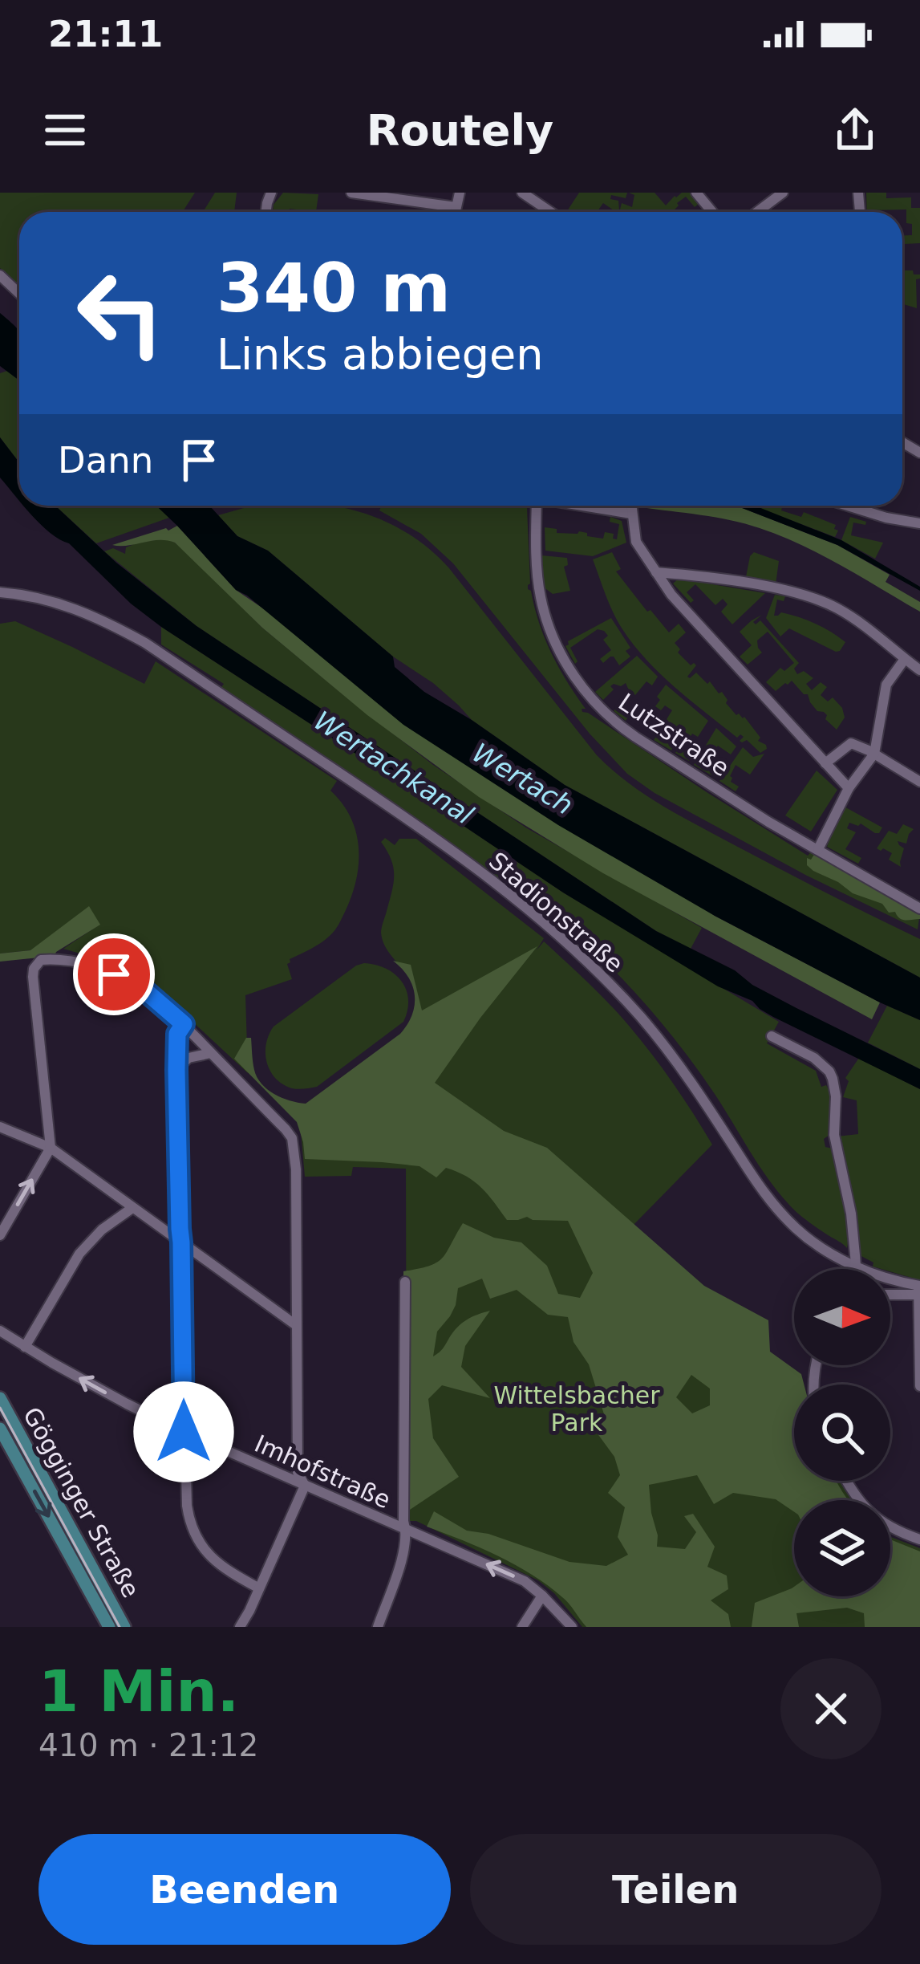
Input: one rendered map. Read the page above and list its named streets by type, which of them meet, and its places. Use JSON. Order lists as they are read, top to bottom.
{
  "streets": {
    "main road": ["Gögginger Straße"],
    "street": ["Lutzstraße", "Stadionstraße", "Imhofstraße"]
  },
  "one_way": ["Imhofstraße"],
  "water": ["Wertachkanal", "Wertach"],
  "parks": ["Wittelsbacher Park"],
  "north": "right",
  "page": {
    "status": "21:11",
    "header": "Routely",
    "turn": ["340 m", "Links abbiegen"],
    "then": "Dann",
    "heading": ["1 Min.", "410 m · 21:12"],
    "buttons": ["Beenden", "Teilen"]
  }
}
